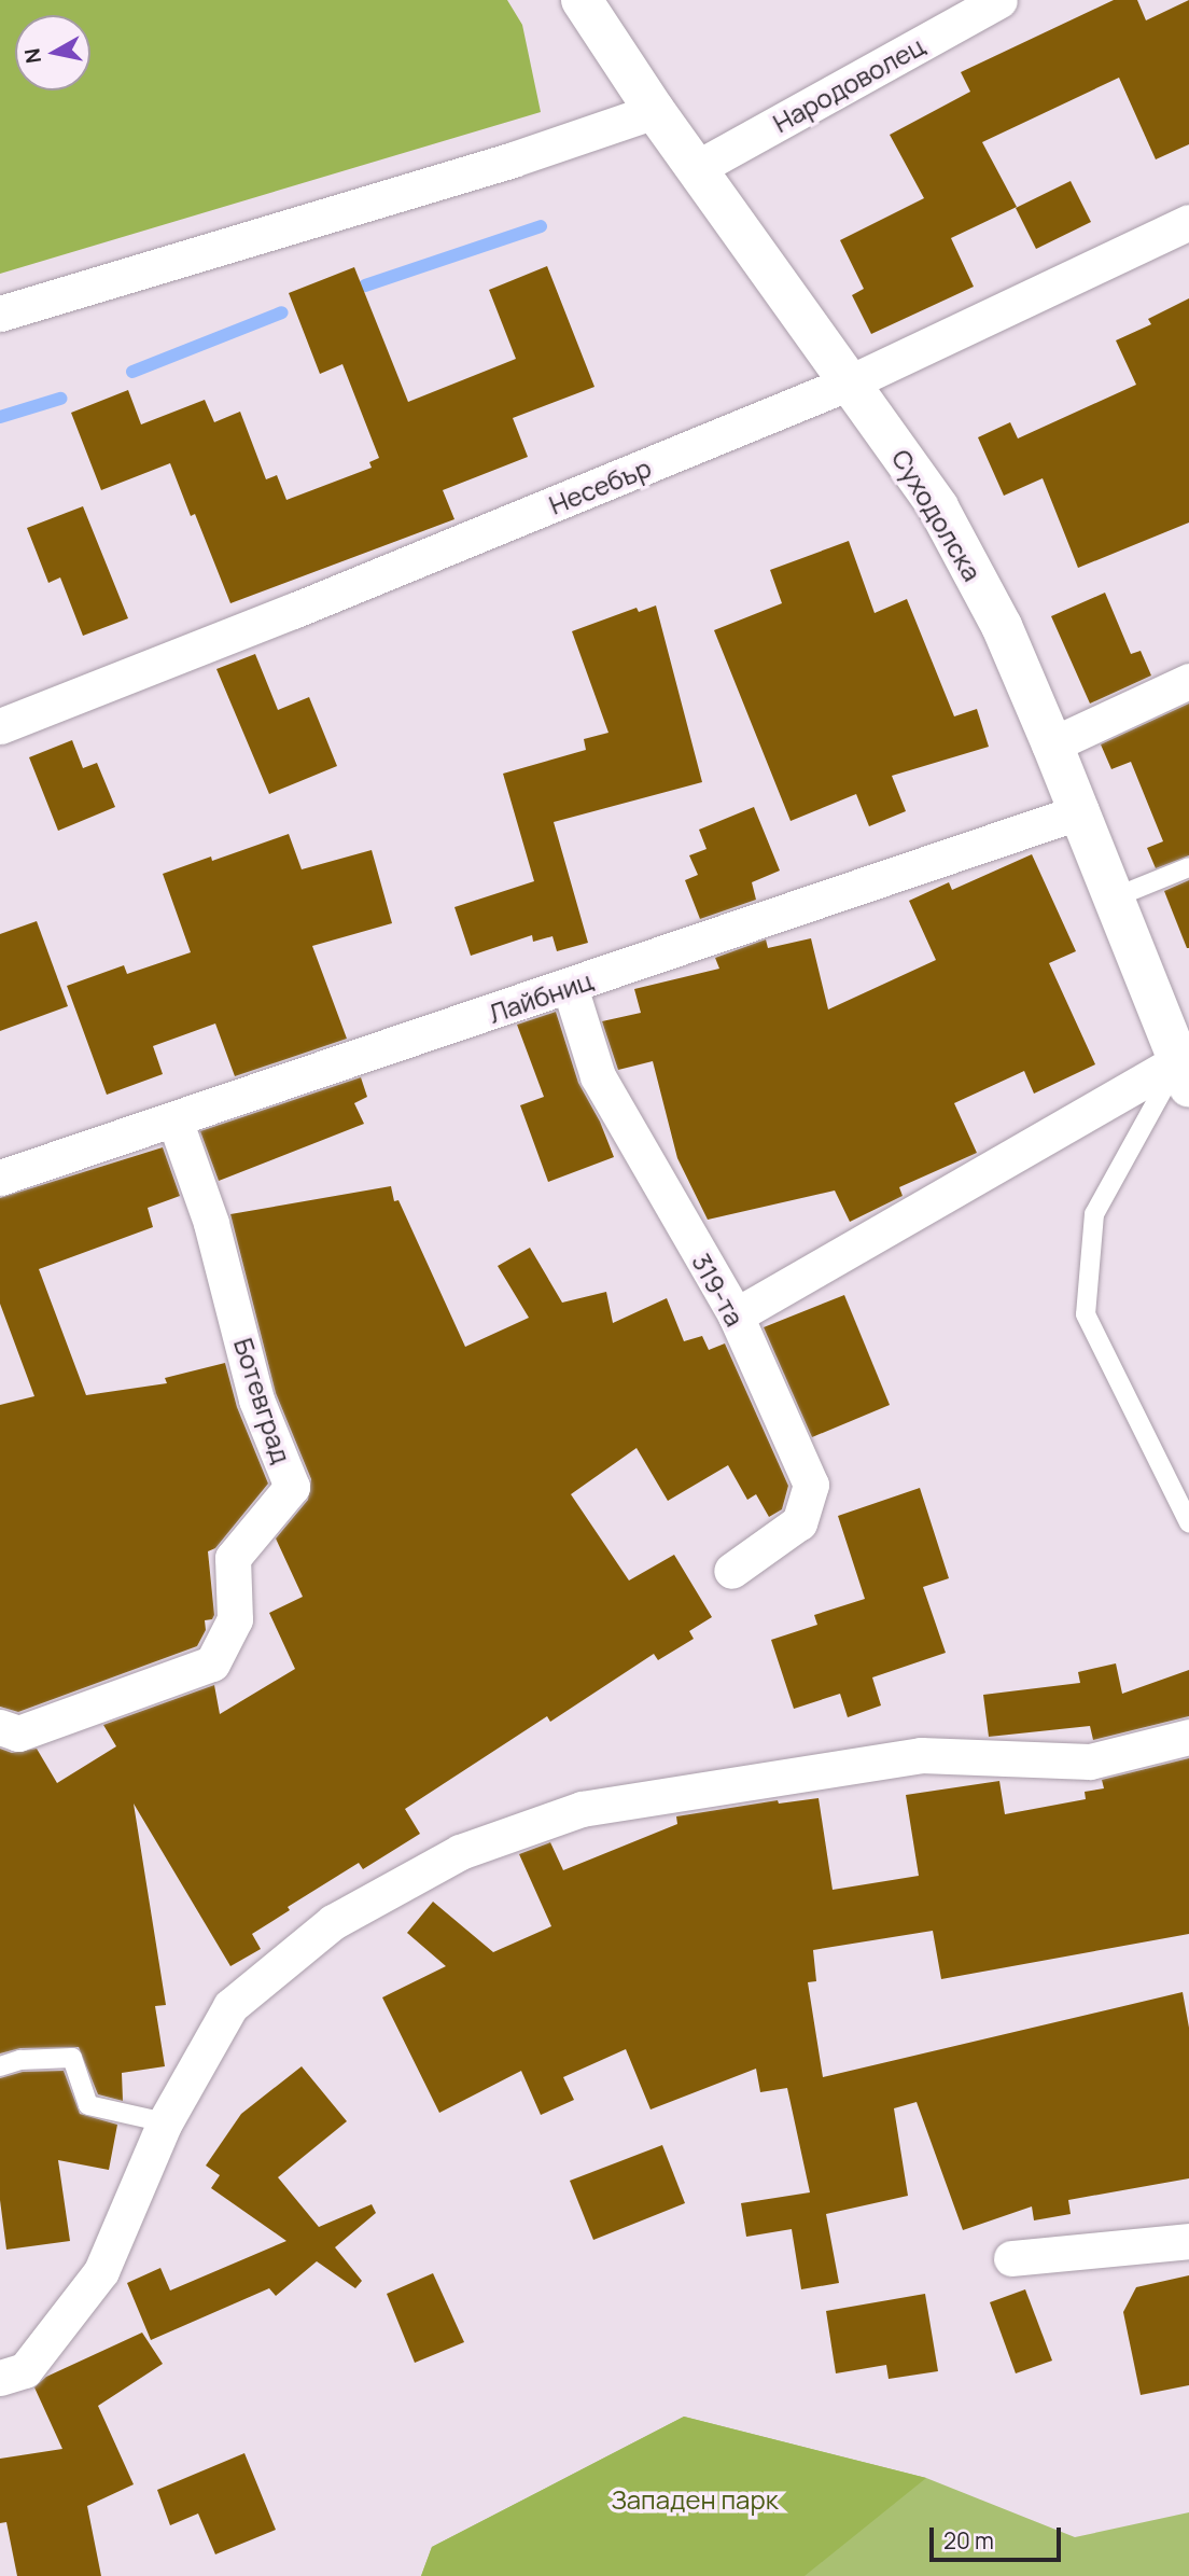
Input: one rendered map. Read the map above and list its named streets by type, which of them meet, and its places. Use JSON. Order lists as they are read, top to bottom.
{
  "streets": {
    "street": [
      "Народоволец",
      "Несебър",
      "Суходолска",
      "Лайбниц",
      "319-та",
      "Ботевград"
    ]
  },
  "crossings": [
    ["Народоволец", "Суходолска"],
    ["Несебър", "Суходолска"],
    ["Суходолска", "Лайбниц"],
    ["Лайбниц", "319-та"],
    ["Лайбниц", "Ботевград"]
  ],
  "parks": ["Западен парк"],
  "scale_bar": "20 m",
  "north": "left"
}
